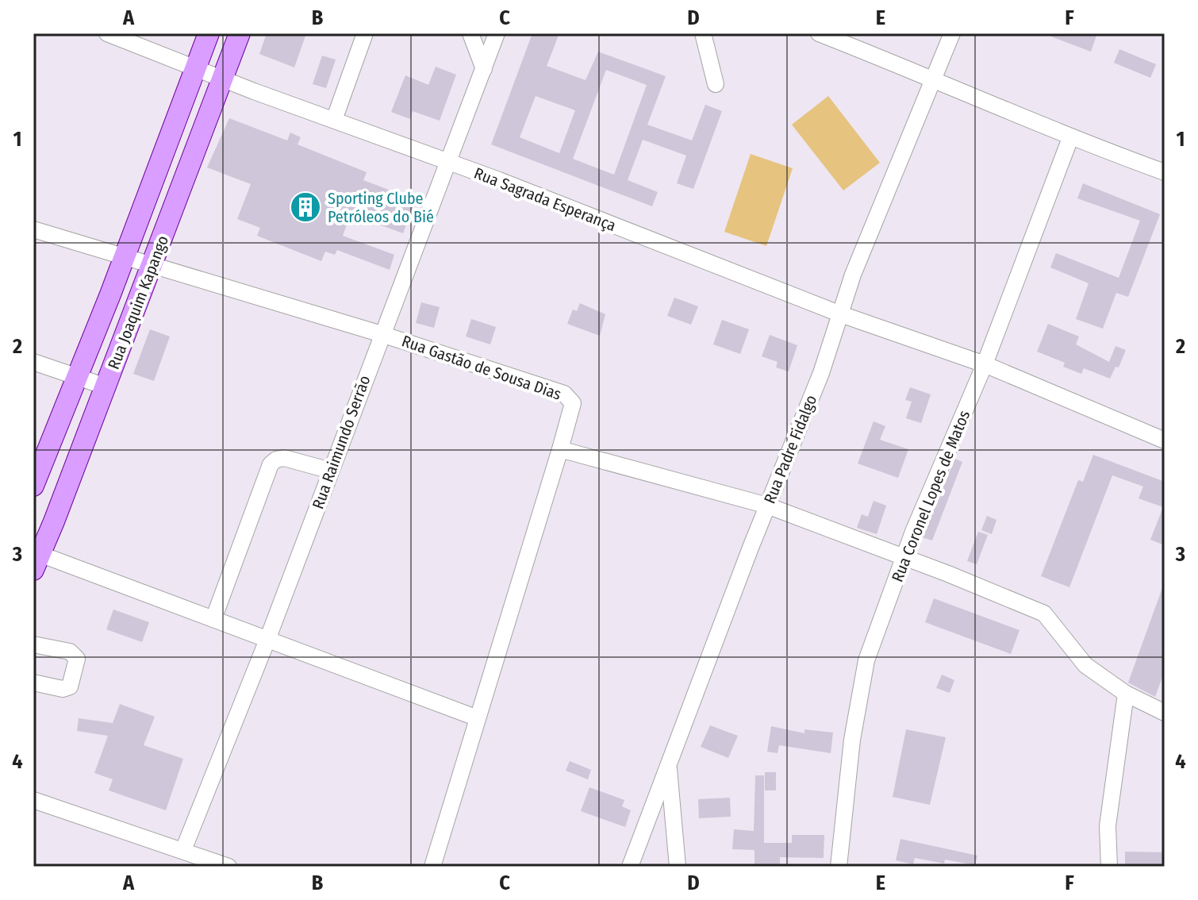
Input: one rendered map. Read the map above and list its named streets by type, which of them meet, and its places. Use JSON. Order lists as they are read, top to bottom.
{
  "streets": {
    "main road": ["Rua Joaquim Kapango"],
    "street": [
      "Rua Sagrada Esperança",
      "Rua Gastão de Sousa Dias",
      "Rua Raimundo Serrão",
      "Rua Padre Fidalgo",
      "Rua Coronel Lopes de Matos"
    ]
  },
  "crossings": [
    ["Rua Sagrada Esperança", "Rua Joaquim Kapango"],
    ["Rua Sagrada Esperança", "Rua Raimundo Serrão"],
    ["Rua Sagrada Esperança", "Rua Padre Fidalgo"],
    ["Rua Sagrada Esperança", "Rua Coronel Lopes de Matos"],
    ["Rua Joaquim Kapango", "Rua Gastão de Sousa Dias"],
    ["Rua Gastão de Sousa Dias", "Rua Raimundo Serrão"]
  ],
  "places": {
    "building": ["Sporting Clube Petróleos do Bié"]
  },
  "grid": {
    "columns": [
      "A",
      "B",
      "C",
      "D",
      "E",
      "F"
    ],
    "rows": [
      "1",
      "2",
      "3",
      "4"
    ]
  }
}
